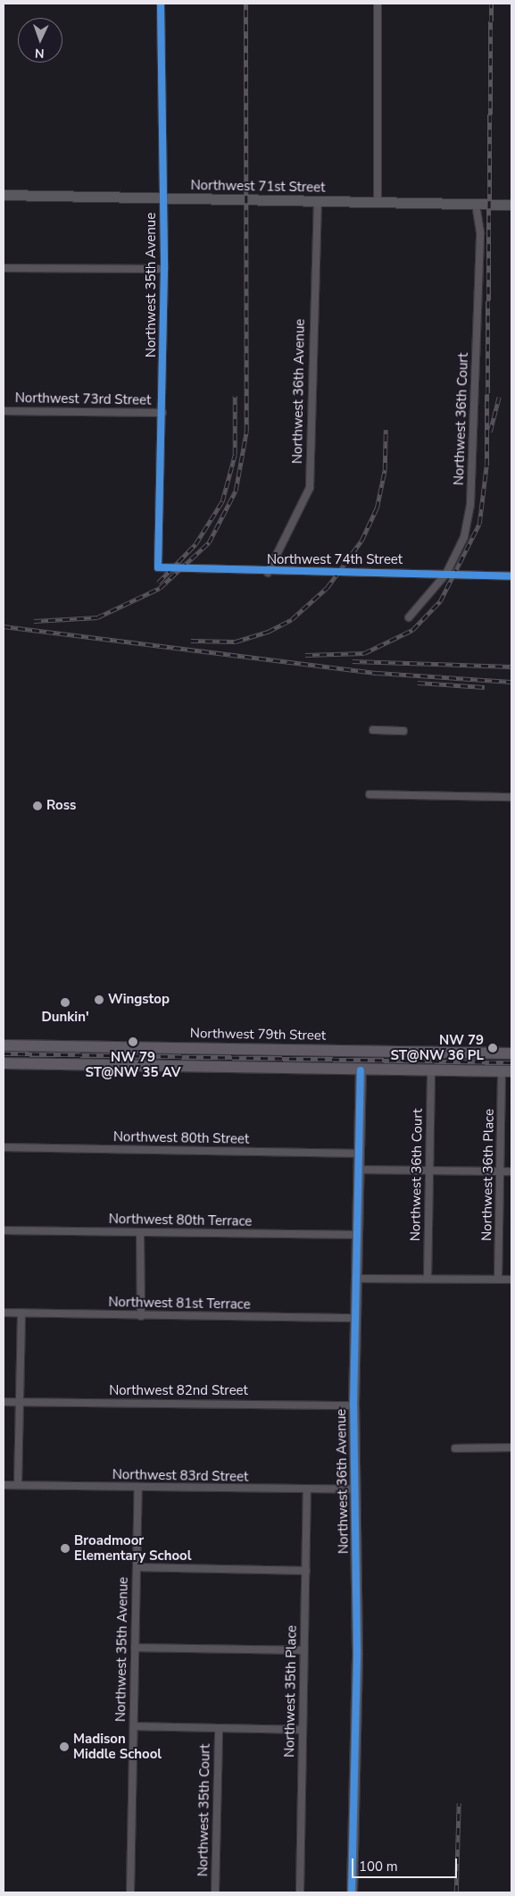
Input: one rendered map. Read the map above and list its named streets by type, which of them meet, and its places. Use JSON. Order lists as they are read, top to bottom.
{
  "streets": {
    "main road": ["Northwest 79th Street"],
    "street": [
      "Northwest 71st Street",
      "Northwest 35th Avenue",
      "Northwest 36th Avenue",
      "Northwest 73rd Street",
      "Northwest 36th Court",
      "Northwest 74th Street",
      "Northwest 80th Street",
      "Northwest 36th Place",
      "Northwest 80th Terrace",
      "Northwest 81st Terrace",
      "Northwest 82nd Street",
      "Northwest 83rd Street",
      "Northwest 35th Place",
      "Northwest 35th Court"
    ]
  },
  "crossings": [
    ["Northwest 71st Street", "Northwest 35th Avenue"],
    ["Northwest 71st Street", "Northwest 36th Avenue"],
    ["Northwest 71st Street", "Northwest 36th Court"],
    ["Northwest 35th Avenue", "Northwest 73rd Street"],
    ["Northwest 35th Avenue", "Northwest 74th Street"],
    ["Northwest 35th Avenue", "Northwest 83rd Street"],
    ["Northwest 36th Avenue", "Northwest 74th Street"],
    ["Northwest 36th Avenue", "Northwest 80th Street"],
    ["Northwest 36th Avenue", "Northwest 80th Terrace"],
    ["Northwest 36th Avenue", "Northwest 81st Terrace"],
    ["Northwest 36th Avenue", "Northwest 82nd Street"],
    ["Northwest 36th Avenue", "Northwest 83rd Street"],
    ["Northwest 36th Court", "Northwest 74th Street"],
    ["Northwest 83rd Street", "Northwest 35th Place"]
  ],
  "places": [
    "Ross",
    "Wingstop",
    "Dunkin'",
    "NW 79 ST@NW 35 AV",
    "NW 79 ST@NW 36 PL",
    "Broadmoor Elementary School",
    "Madison Middle School"
  ],
  "scale_bar": "100 m",
  "north": "bottom"
}
